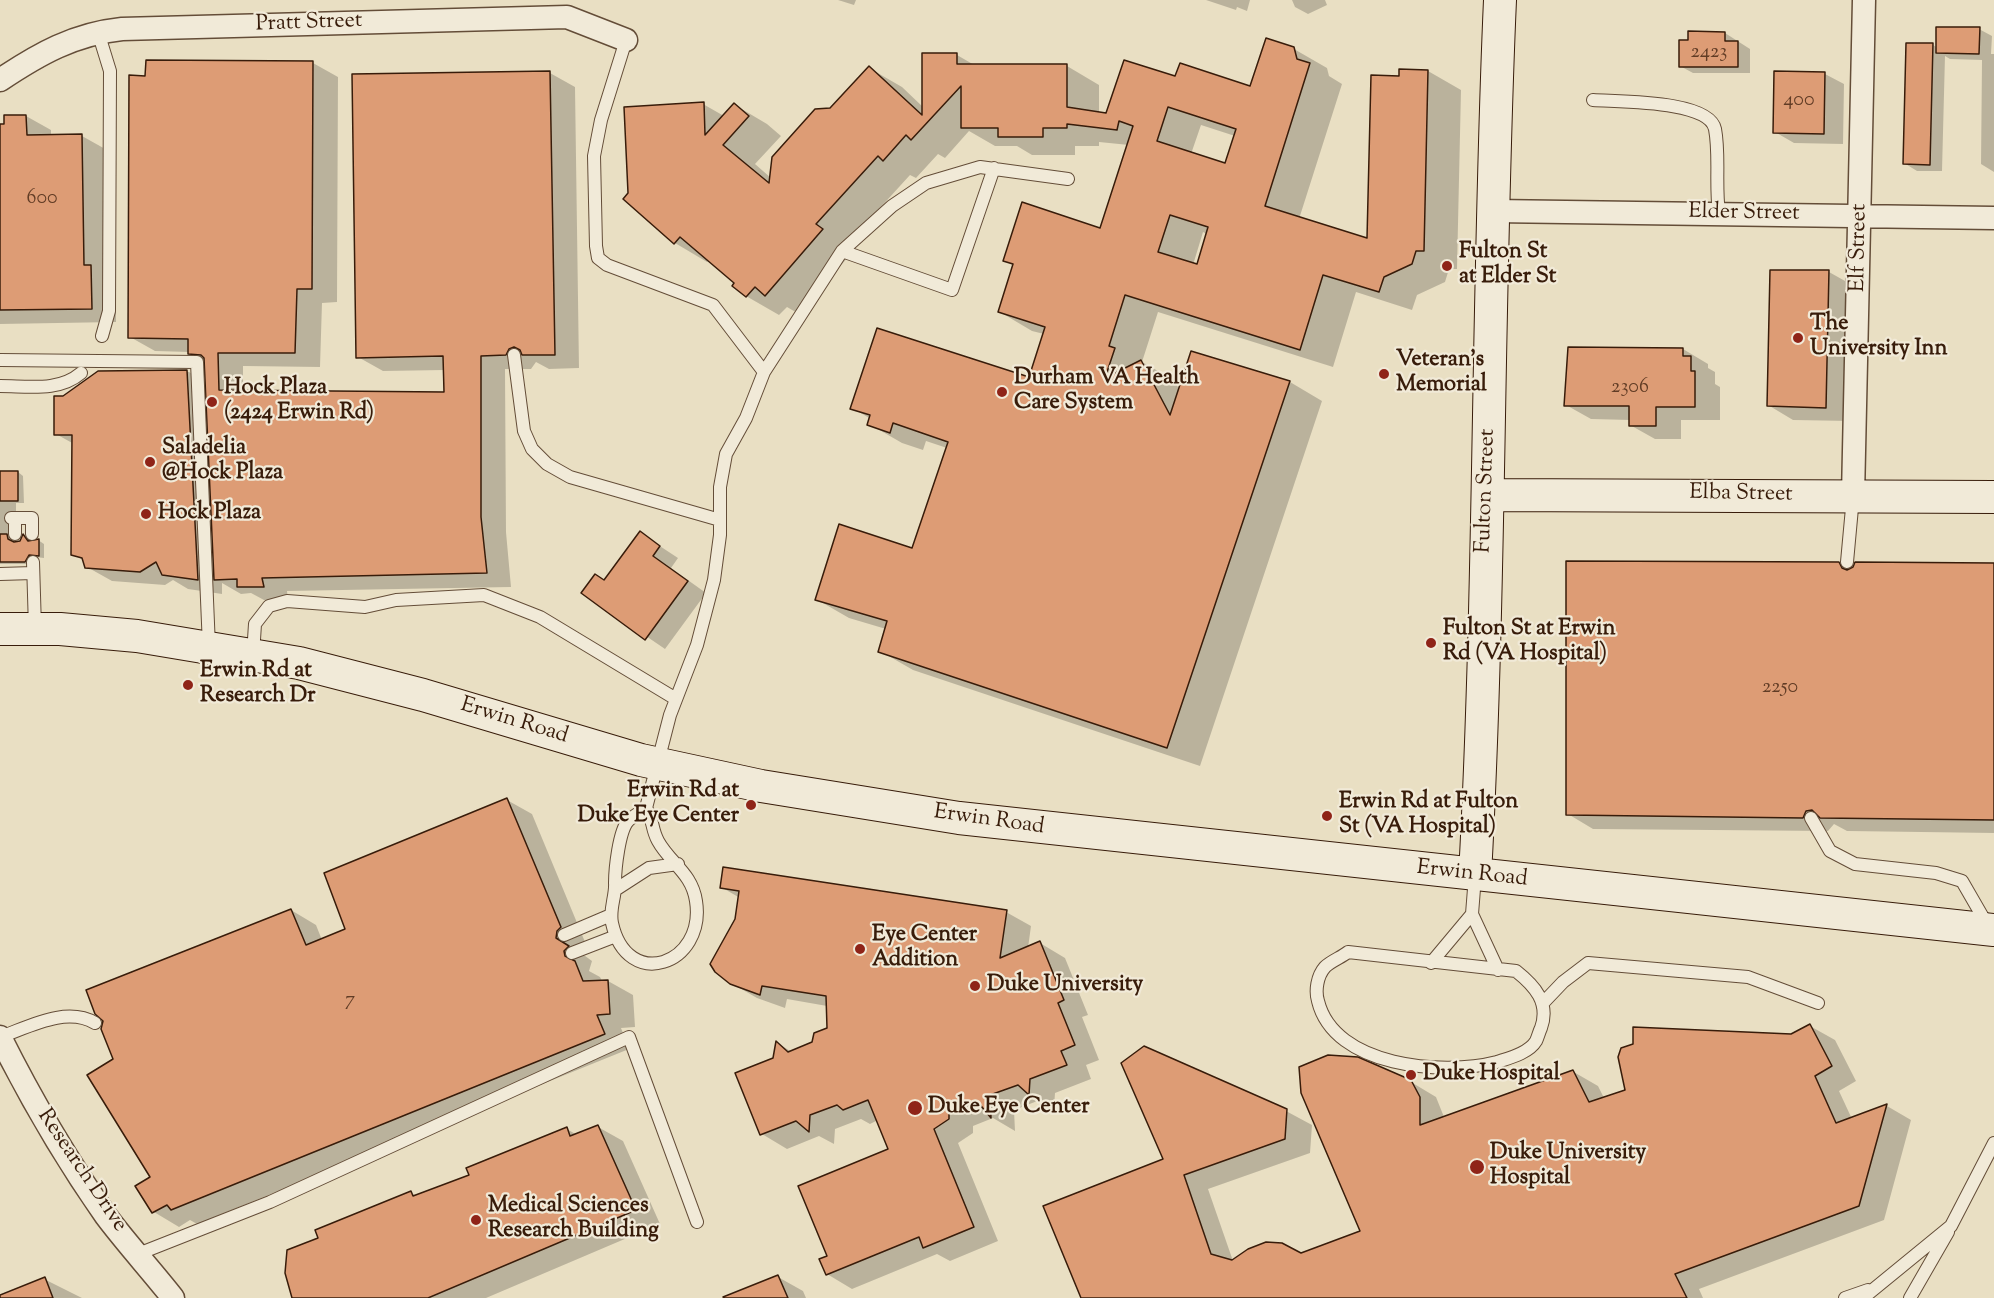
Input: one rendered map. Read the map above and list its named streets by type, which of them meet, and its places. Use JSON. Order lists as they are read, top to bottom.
{
  "streets": {
    "main road": ["Fulton Street", "Elba Street", "Erwin Road"],
    "street": [
      "Pratt Street",
      "Elder Street",
      "Elf Street",
      "Research Drive"
    ]
  },
  "crossings": [
    ["Elder Street", "Elf Street"],
    ["Elder Street", "Fulton Street"],
    ["Elf Street", "Elba Street"],
    ["Fulton Street", "Elba Street"],
    ["Fulton Street", "Erwin Road"]
  ],
  "places": [
    "Fulton St at Elder St",
    "The University Inn",
    "Veteran's Memorial",
    "Durham VA Health Care System",
    "Hock Plaza (2424 Erwin Rd)",
    "Saladelia @Hock Plaza",
    "Hock Plaza",
    "Fulton St at Erwin Rd (VA Hospital)",
    "Erwin Rd at Research Dr",
    "Erwin Rd at Duke Eye Center",
    "Erwin Rd at Fulton St (VA Hospital)",
    "Eye Center Addition",
    "Duke University",
    "Duke Hospital",
    "Duke Eye Center",
    "Duke University Hospital",
    "Medical Sciences Research Building"
  ],
  "house_numbers": [
    "2423",
    "400",
    "600",
    "2306",
    "2250",
    "7"
  ]
}
